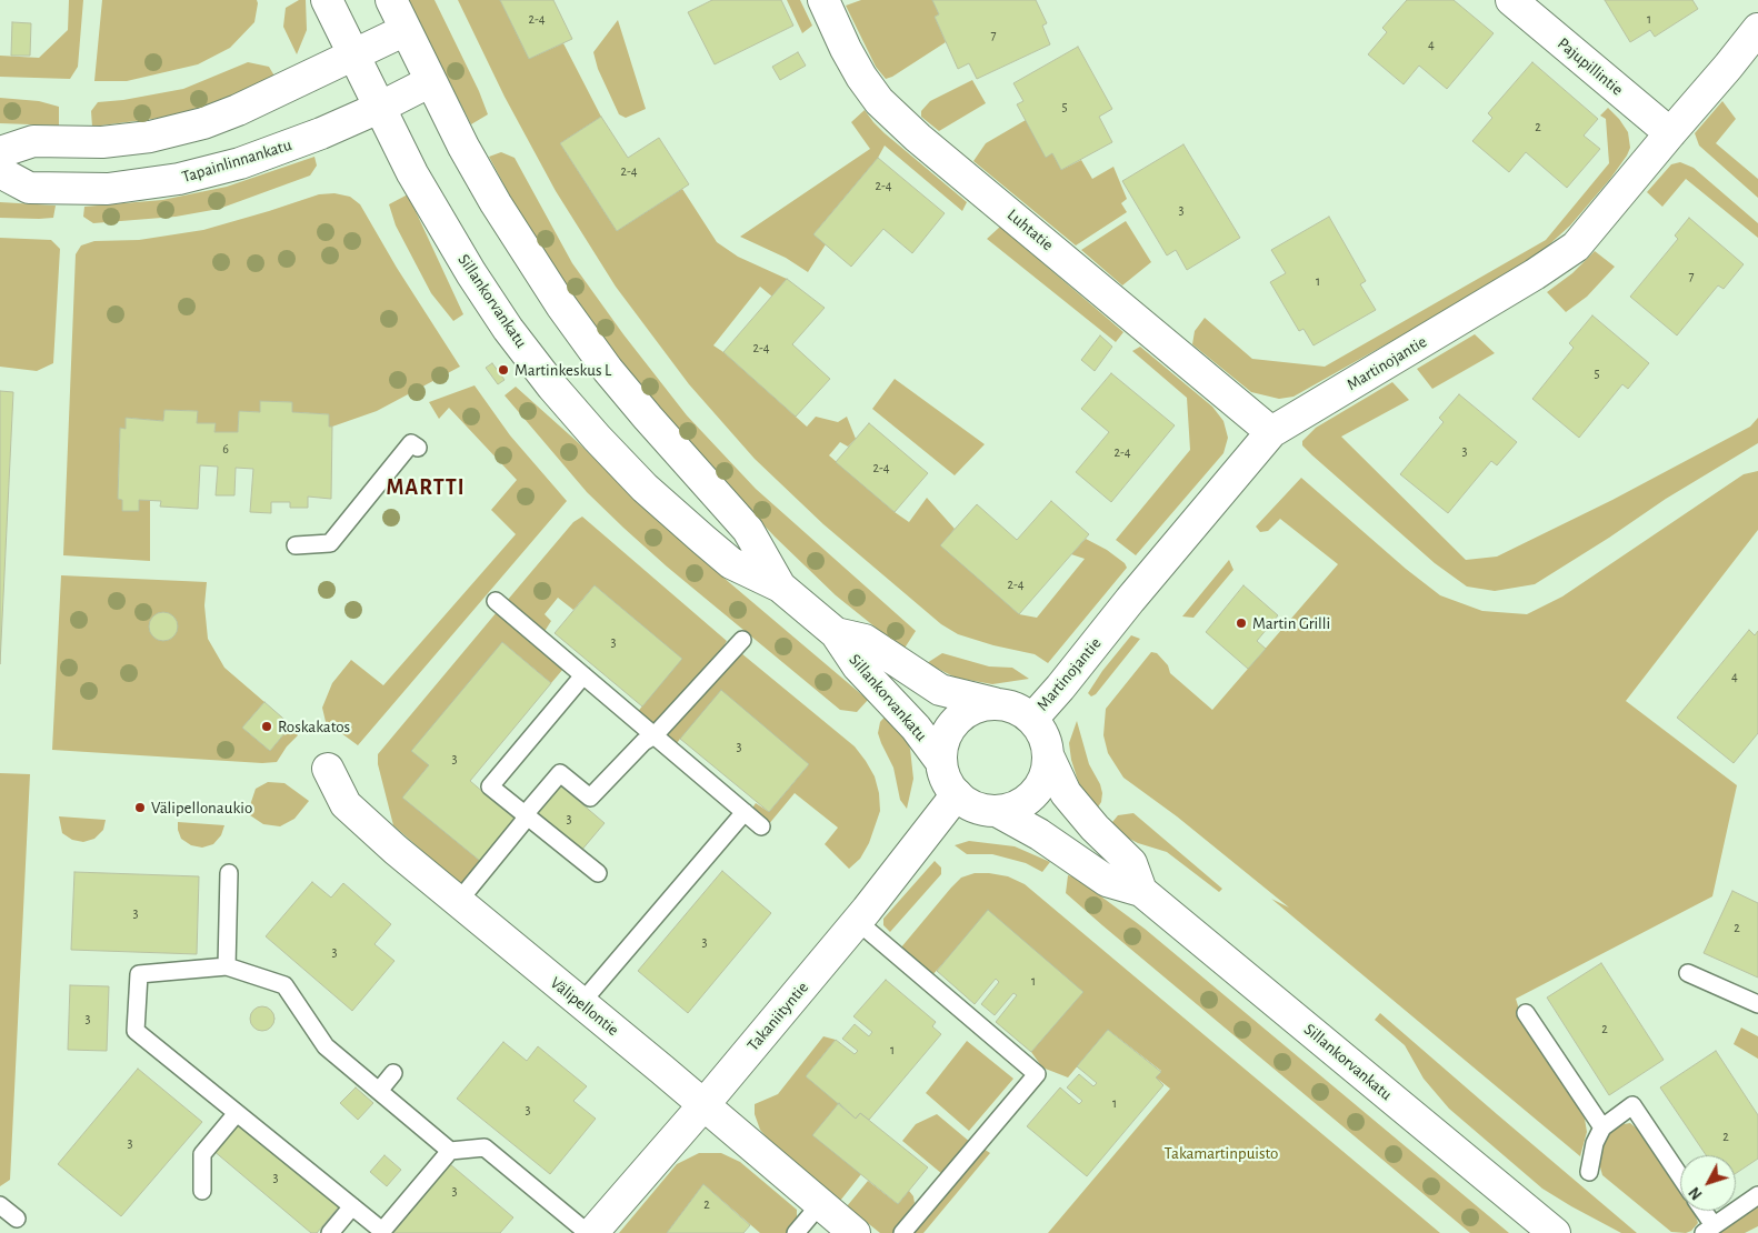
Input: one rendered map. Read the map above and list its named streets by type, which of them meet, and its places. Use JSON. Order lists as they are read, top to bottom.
{
  "streets": {
    "street": [
      "Pajupillintie",
      "Tapainlinnankatu",
      "Luhtatie",
      "Sillankorvankatu",
      "Martinojantie",
      "Välipellontie",
      "Takaniityntie"
    ]
  },
  "crossings": [
    ["Pajupillintie", "Martinojantie"],
    ["Tapainlinnankatu", "Sillankorvankatu"],
    ["Luhtatie", "Martinojantie"],
    ["Sillankorvankatu", "Martinojantie"],
    ["Sillankorvankatu", "Takaniityntie"],
    ["Martinojantie", "Takaniityntie"],
    ["Välipellontie", "Takaniityntie"]
  ],
  "districts": ["MARTTI"],
  "parks": ["Takamartinpuisto"],
  "places": [
    "Martinkeskus L",
    "Martin Grilli",
    "Roskakatos",
    "Välipellonaukio"
  ],
  "house_numbers": [
    "2-4",
    "1",
    "7",
    "4",
    "5",
    "2",
    "2-4",
    "2-4",
    "3",
    "7",
    "1",
    "2-4",
    "5",
    "6",
    "3",
    "2-4",
    "2-4",
    "2-4",
    "3",
    "4",
    "3",
    "3",
    "3",
    "3",
    "2",
    "3",
    "3",
    "1",
    "3",
    "2",
    "1",
    "1",
    "3",
    "2",
    "3",
    "3",
    "3",
    "2"
  ],
  "north": "bottom left"
}
